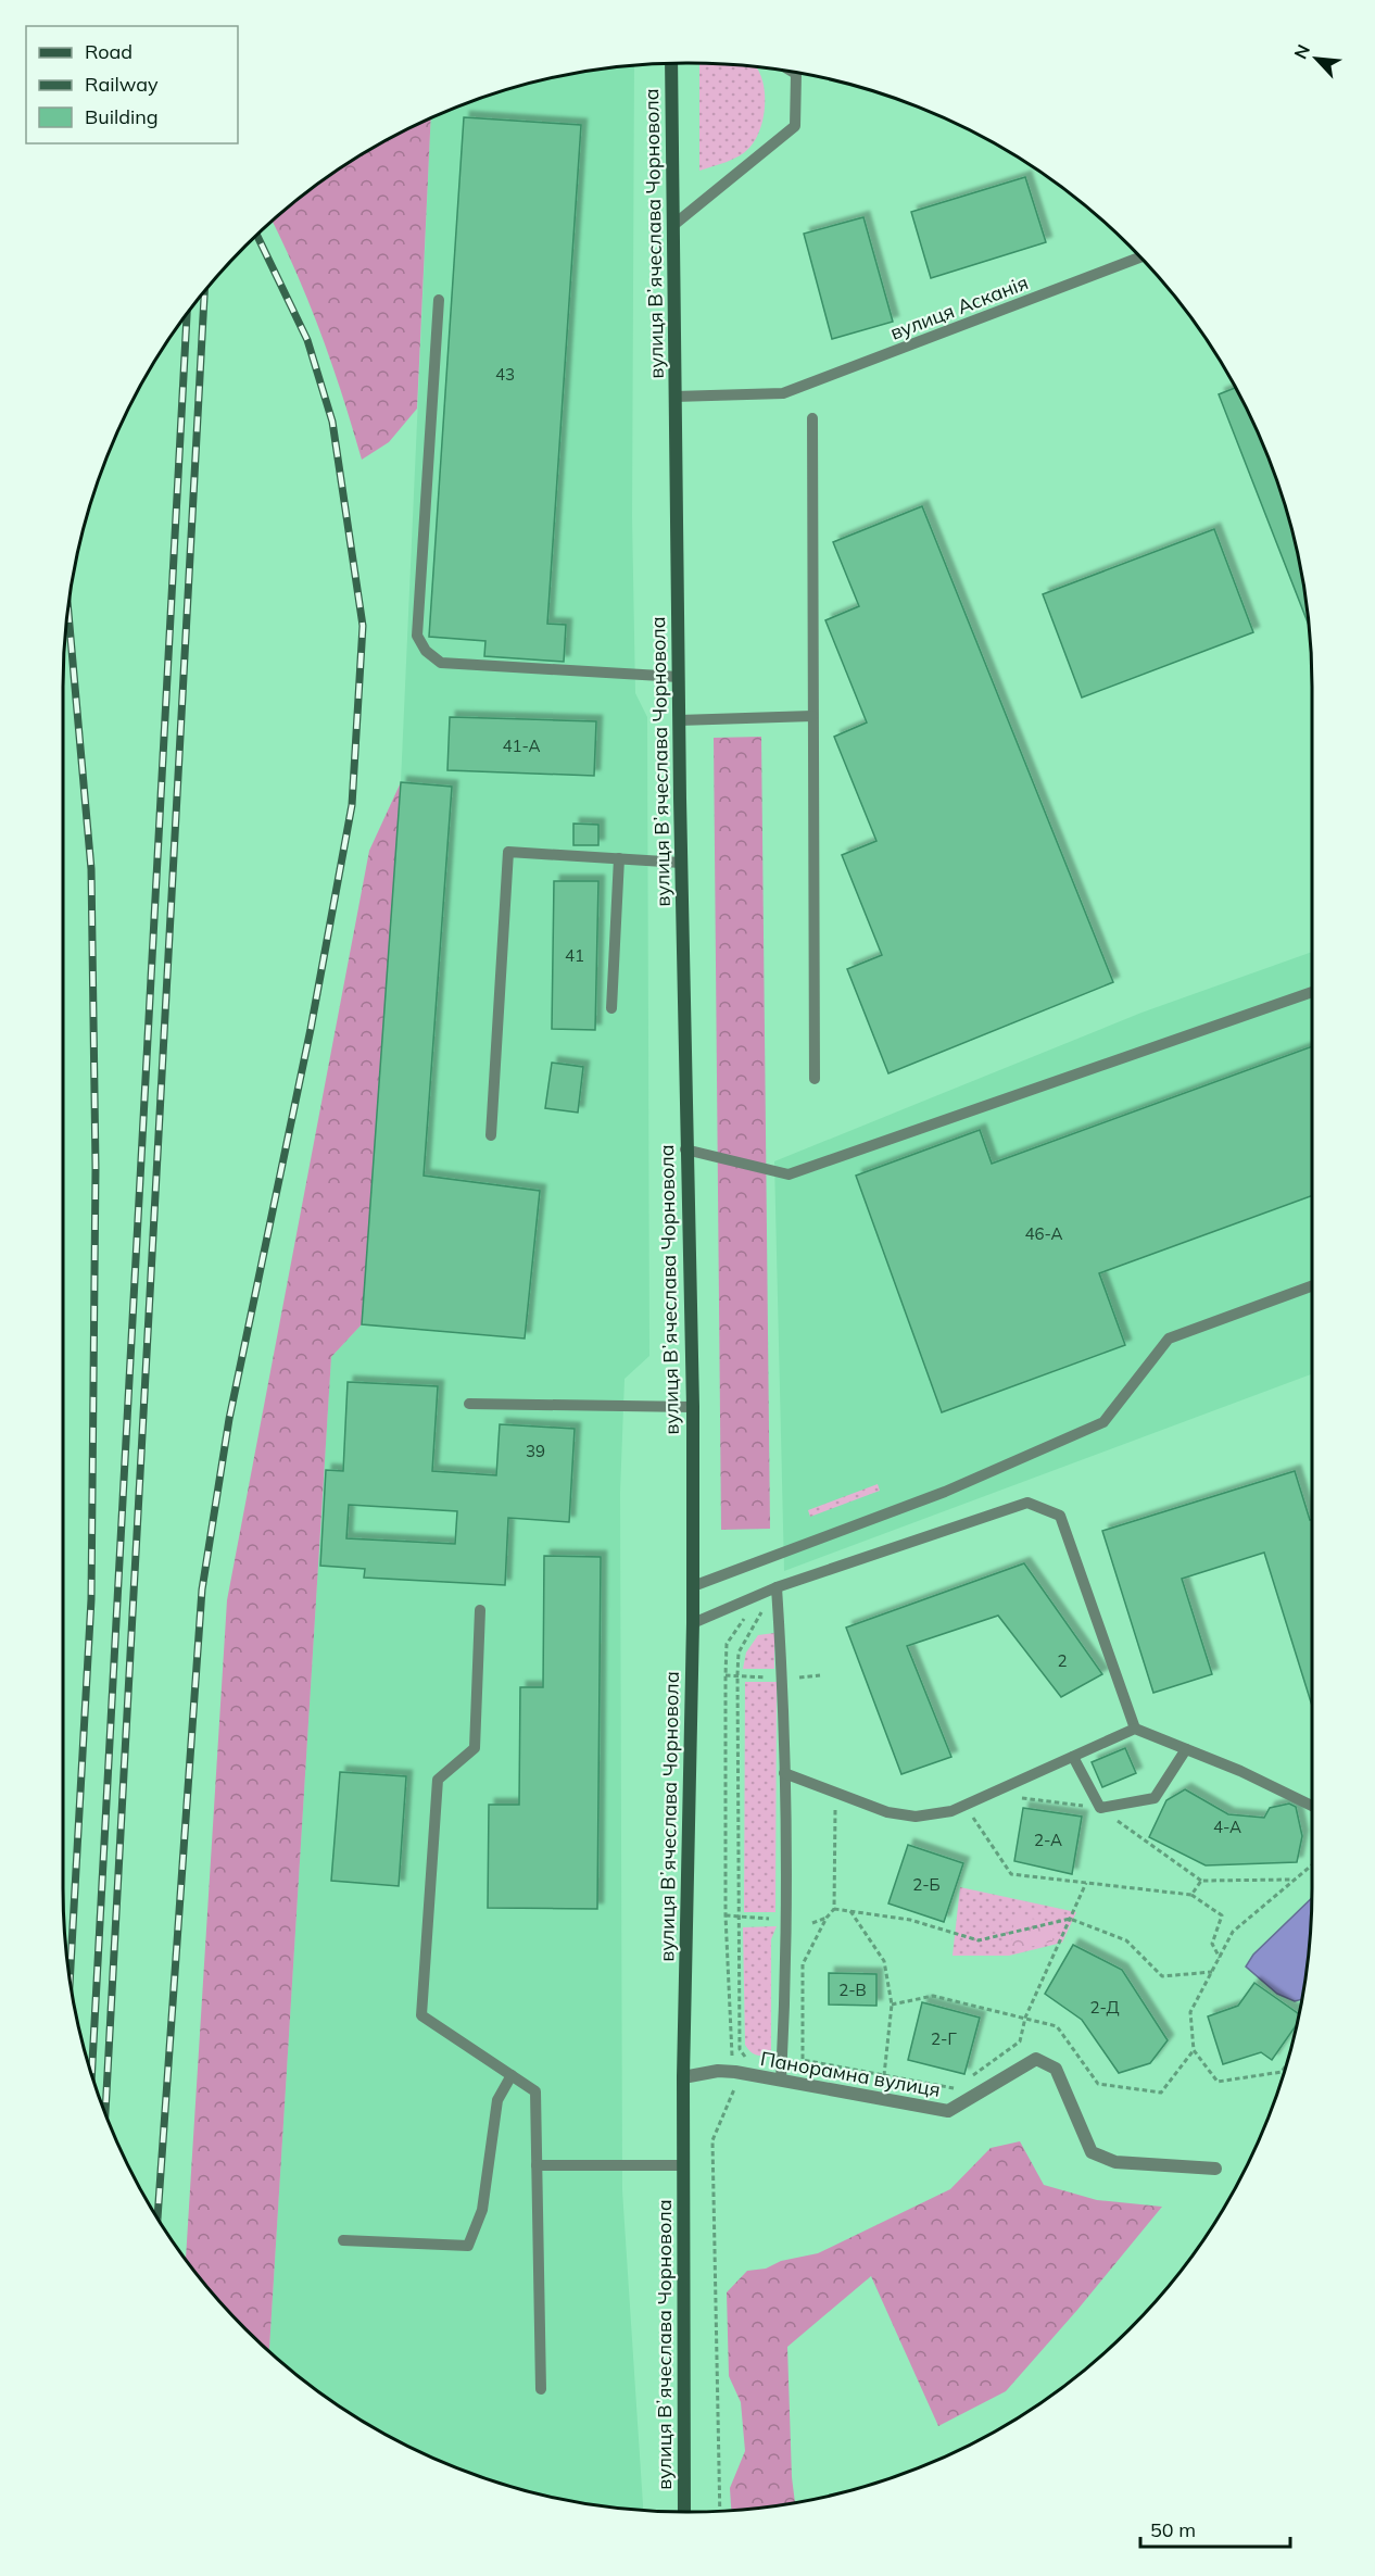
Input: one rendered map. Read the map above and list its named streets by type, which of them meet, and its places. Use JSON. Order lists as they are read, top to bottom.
{
  "streets": {
    "main road": ["вулиця Вʼячеслава Чорновола"],
    "street": ["Панорамна вулиця"],
    "lane": ["вулиця Асканія"]
  },
  "crossings": [
    ["вулиця Вʼячеслава Чорновола", "вулиця Асканія"],
    ["вулиця Вʼячеслава Чорновола", "Панорамна вулиця"]
  ],
  "house_numbers": [
    "43",
    "41-А",
    "41",
    "46-А",
    "39",
    "2",
    "4-А",
    "2-А",
    "2-Б",
    "2-В",
    "2-Д",
    "2-Г"
  ],
  "legend": ["Road", "Railway", "Building"],
  "scale_bar": "50 m",
  "north": "top left"
}
